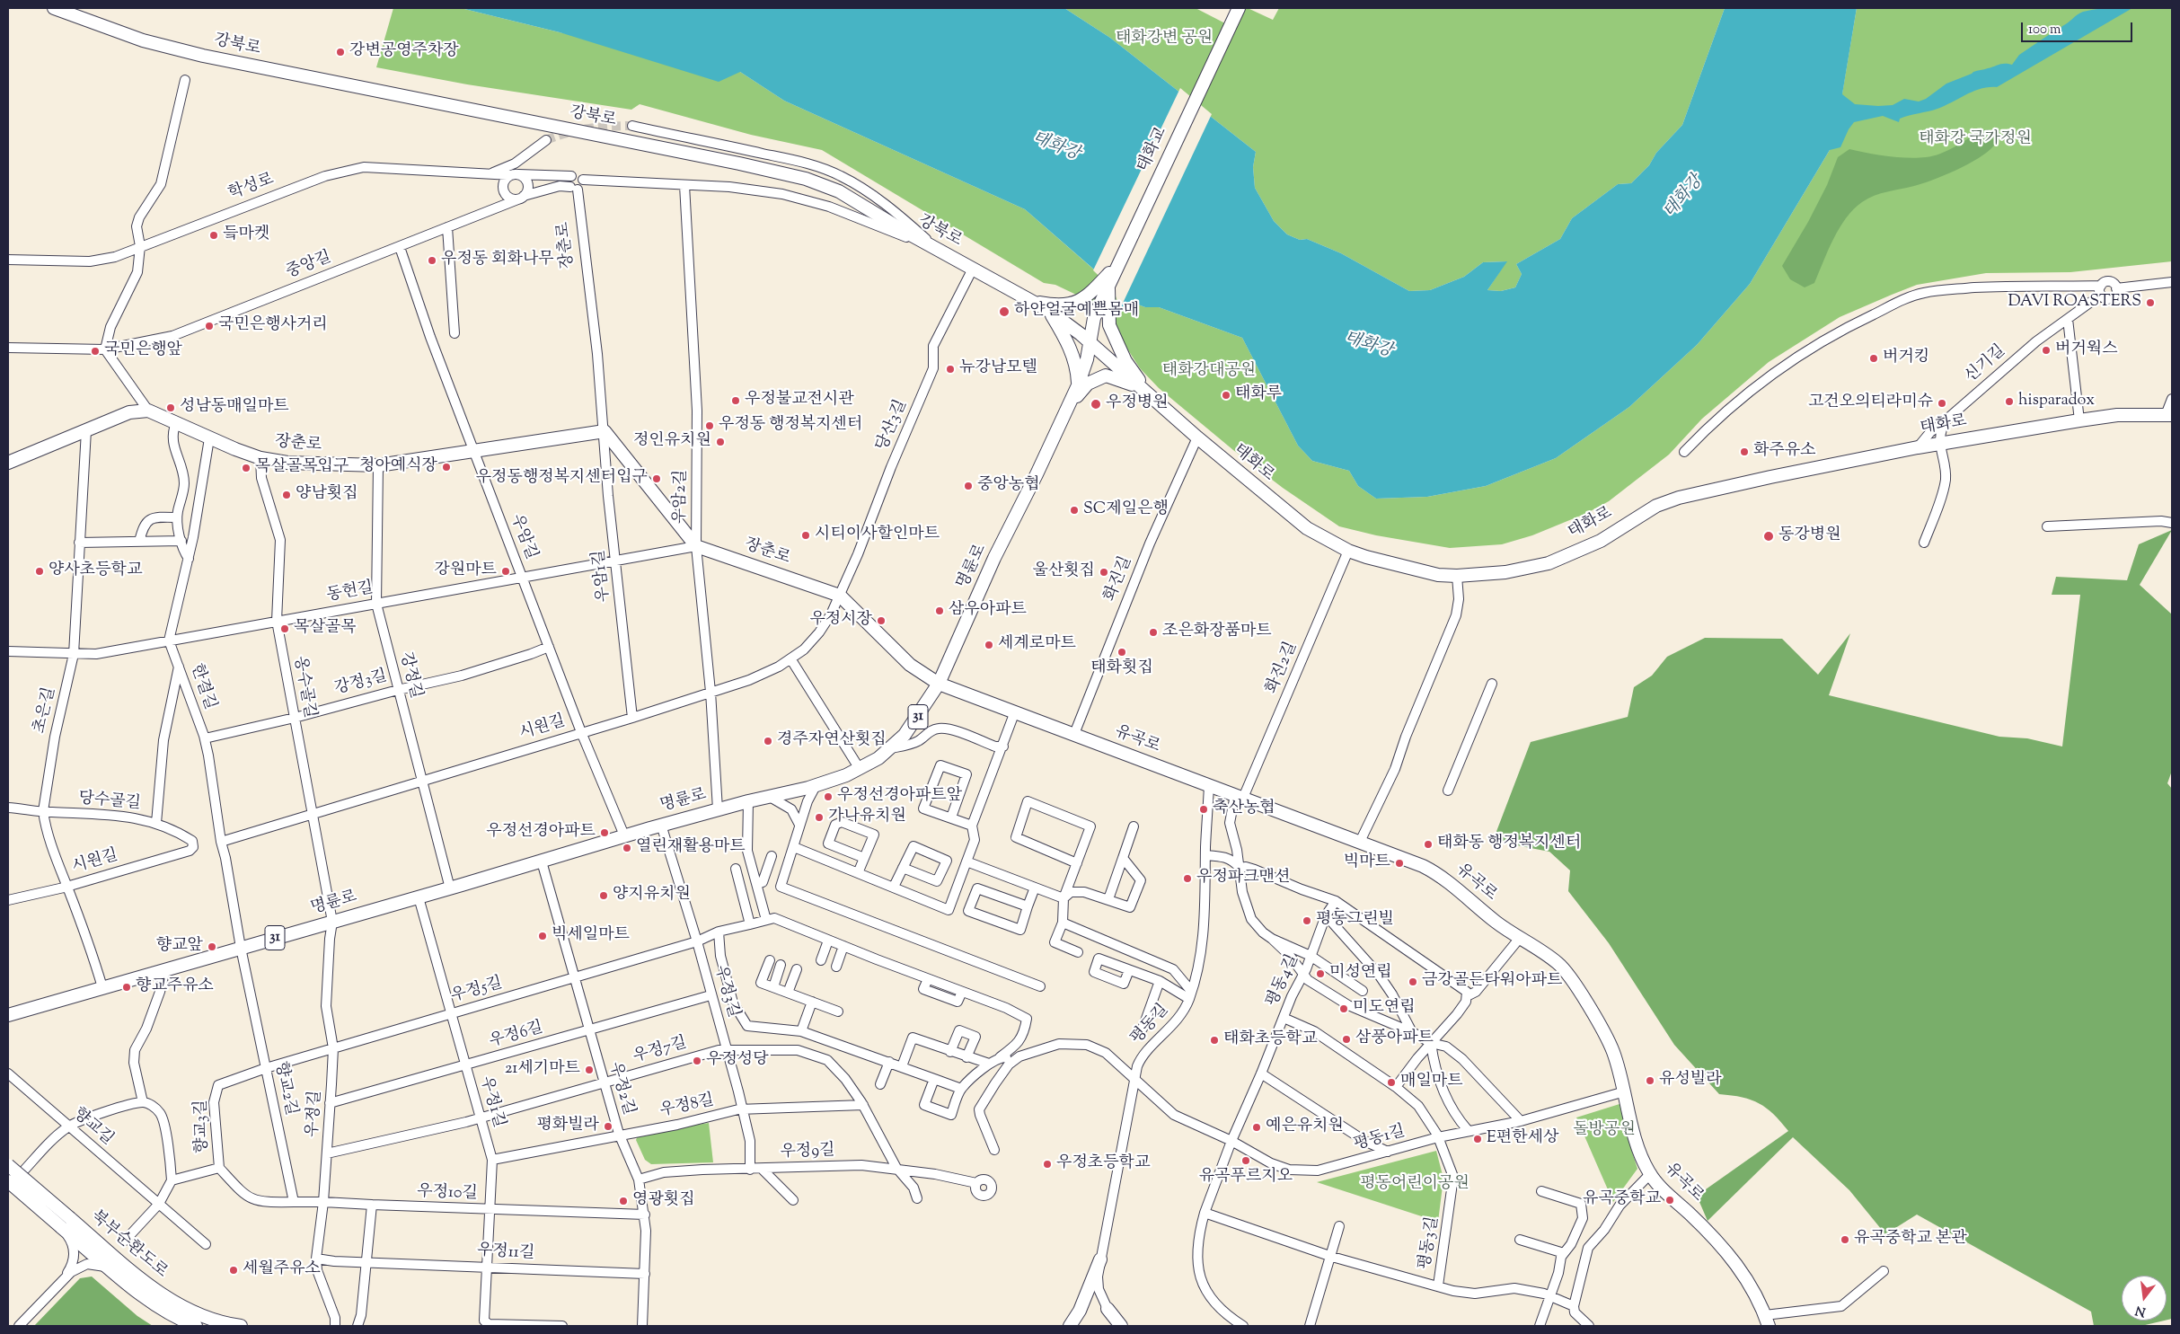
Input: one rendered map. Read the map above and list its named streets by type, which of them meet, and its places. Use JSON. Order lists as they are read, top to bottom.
{
  "streets": {
    "main road": [
      "강북로",
      "태화교",
      "장춘로",
      "태화로",
      "명륜로",
      "31",
      "유곡로",
      "북부순환도로"
    ],
    "street": [
      "학성로",
      "중앙길",
      "신기길",
      "당산3길",
      "우암2길",
      "우암길",
      "우암1길",
      "화진길",
      "동헌길",
      "화진2길",
      "강정길",
      "강정3길",
      "한결길",
      "옹수골길",
      "초은길",
      "시원길",
      "당수골길",
      "평동4길",
      "우정5길",
      "우정3길",
      "평동길",
      "우정6길",
      "우정7길",
      "향교2길",
      "우정2길",
      "우정1길",
      "우정8길",
      "우정길",
      "향교3길",
      "향교길",
      "평동1길",
      "우정9길",
      "우정10길",
      "평동3길",
      "우정11길"
    ]
  },
  "crossings": [
    ["강북로", "당산3길"],
    ["강북로", "태화로"],
    ["강북로", "명륜로"],
    ["태화교", "명륜로"],
    ["학성로", "장춘로"],
    ["학성로", "중앙길"],
    ["장춘로", "중앙길"],
    ["장춘로", "당산3길"],
    ["장춘로", "우암2길"],
    ["장춘로", "우암길"],
    ["장춘로", "명륜로"],
    ["장춘로", "우암1길"],
    ["장춘로", "동헌길"],
    ["장춘로", "강정길"],
    ["장춘로", "옹수골길"],
    ["장춘로", "시원길"],
    ["장춘로", "유곡로"],
    ["중앙길", "우암길"],
    ["신기길", "태화로"],
    ["당산3길", "시원길"],
    ["태화로", "명륜로"],
    ["태화로", "화진길"],
    ["태화로", "화진2길"],
    ["우암2길", "명륜로"],
    ["우암2길", "동헌길"],
    ["우암2길", "시원길"],
    ["우암길", "명륜로"],
    ["우암길", "동헌길"],
    ["우암길", "강정3길"],
    ["우암길", "시원길"],
    ["명륜로", "강정길"],
    ["명륜로", "한결길"],
    ["명륜로", "옹수골길"],
    ["명륜로", "초은길"],
    ["명륜로", "유곡로"],
    ["명륜로", "우정3길"],
    ["명륜로", "향교2길"],
    ["명륜로", "우정2길"],
    ["명륜로", "우정1길"],
    ["명륜로", "우정길"],
    ["우암1길", "동헌길"],
    ["우암1길", "시원길"],
    ["화진길", "유곡로"],
    ["동헌길", "강정길"],
    ["동헌길", "한결길"],
    ["동헌길", "옹수골길"],
    ["동헌길", "초은길"],
    ["화진2길", "유곡로"],
    ["화진2길", "평동4길"],
    ["강정길", "강정3길"],
    ["강정길", "시원길"],
    ["강정3길", "한결길"],
    ["강정3길", "옹수골길"],
    ["한결길", "시원길"],
    ["한결길", "향교2길"],
    ["옹수골길", "시원길"],
    ["옹수골길", "우정길"],
    ["초은길", "시원길"],
    ["초은길", "당수골길"],
    ["시원길", "당수골길"],
    ["유곡로", "평동길"],
    ["유곡로", "평동1길"],
    ["평동4길", "평동1길"],
    ["평동4길", "평동3길"],
    ["우정5길", "우정3길"],
    ["우정5길", "향교2길"],
    ["우정5길", "우정2길"],
    ["우정5길", "우정1길"],
    ["우정5길", "우정길"],
    ["우정5길", "향교3길"],
    ["우정3길", "우정6길"],
    ["우정3길", "우정7길"],
    ["우정3길", "우정8길"],
    ["우정3길", "우정9길"],
    ["평동길", "평동1길"],
    ["우정6길", "우정2길"],
    ["우정6길", "우정1길"],
    ["우정6길", "우정길"],
    ["우정7길", "우정2길"],
    ["우정7길", "우정1길"],
    ["우정7길", "우정8길"],
    ["우정7길", "우정길"],
    ["우정7길", "우정9길"],
    ["향교2길", "향교3길"],
    ["향교2길", "우정10길"],
    ["우정2길", "우정8길"],
    ["우정2길", "우정9길"],
    ["우정2길", "우정10길"],
    ["우정2길", "우정11길"],
    ["우정1길", "우정8길"],
    ["우정1길", "우정10길"],
    ["우정1길", "우정11길"],
    ["우정길", "우정10길"],
    ["평동1길", "평동3길"]
  ],
  "water": ["태화강"],
  "parks": [
    "태화강변 공원",
    "태화강 국가정원",
    "태화강대공원",
    "돌방공원",
    "평동어린이공원"
  ],
  "places": [
    "강변공영주차장",
    "듴마켓",
    "우정동 회화나무",
    "DAVI ROASTERS",
    "하얀얼굴예쁜몸매",
    "국민은행사거리",
    "버거웍스",
    "국민은행앞",
    "버거킹",
    "뉴강남모텔",
    "태화루",
    "우정불교전시관",
    "hisparadox",
    "고건오의티라미슈",
    "우정병원",
    "성남동매일마트",
    "우정동 행정복지센터",
    "정인유치원",
    "화주유소",
    "청아예식장",
    "목살골목입구",
    "우정동행정복지센터입구",
    "중앙농협",
    "양남횟집",
    "SC제일은행",
    "시티이사할인마트",
    "동강병원",
    "양사초등학교",
    "강원마트",
    "울산횟집",
    "삼우아파트",
    "우정시장",
    "목살골목",
    "조은화장품마트",
    "세계로마트",
    "태화횟집",
    "경주자연산횟집",
    "우정선경아파트앞",
    "축산농협",
    "가나유치원",
    "우정선경아파트",
    "태화동 행정복지센터",
    "열린재활용마트",
    "빅마트",
    "우정파크맨션",
    "양지유치원",
    "평동그린빌",
    "빅세일마트",
    "향교앞",
    "미성연립",
    "금강골든타워아파트",
    "향교주유소",
    "미도연립",
    "삼풍아파트",
    "태화초등학교",
    "우정성당",
    "21세기마트",
    "유성빌라",
    "매일마트",
    "평화빌라",
    "예은유치원",
    "E편한세상",
    "유곡푸르지오",
    "우정초등학교",
    "유곡중학교",
    "영광횟집",
    "유곡중학교 본관",
    "세월주유소"
  ],
  "scale_bar": "100 m",
  "north": "bottom"
}
